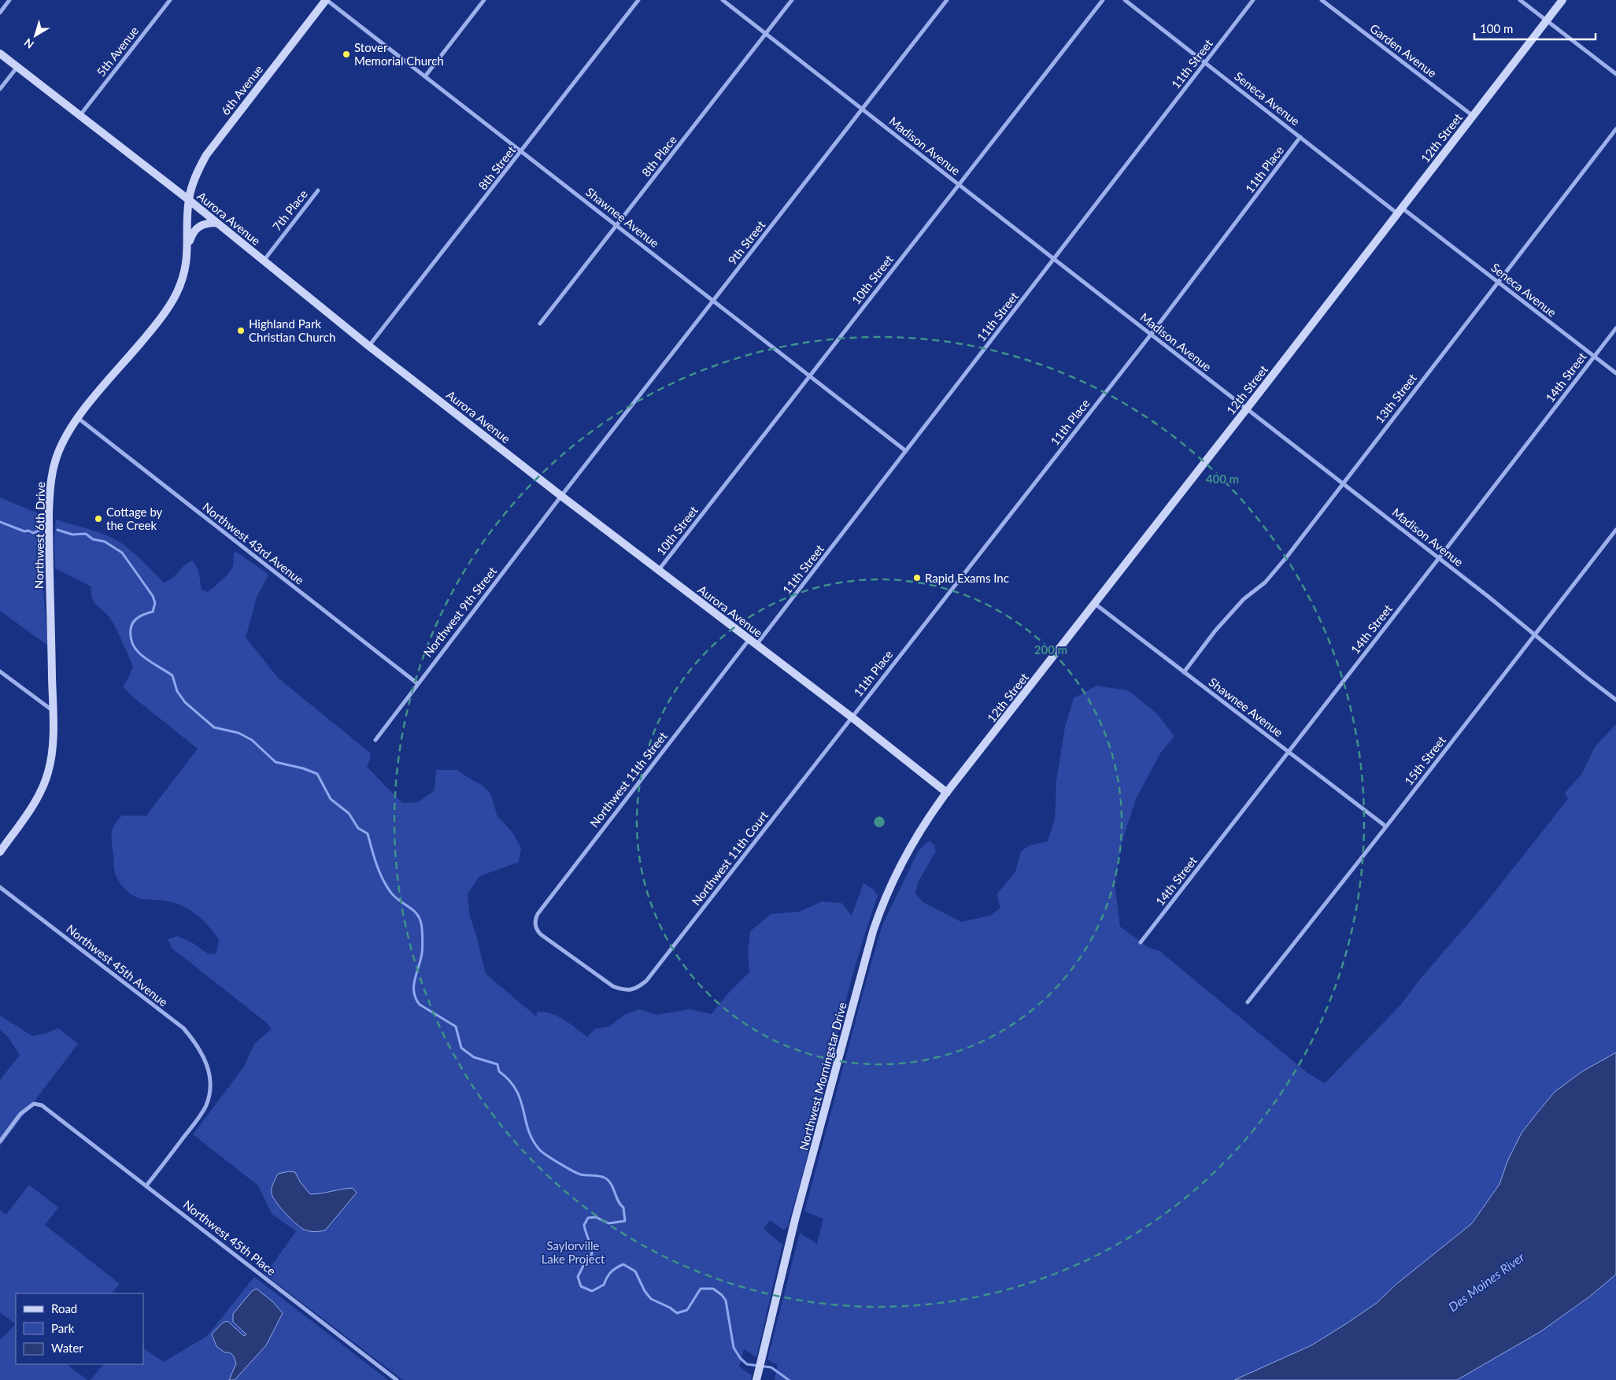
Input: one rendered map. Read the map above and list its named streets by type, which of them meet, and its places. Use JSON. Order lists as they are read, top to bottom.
{
  "streets": {
    "main road": [
      "6th Avenue",
      "12th Street",
      "Aurora Avenue",
      "Northwest 6th Drive",
      "Northwest Morningstar Drive"
    ],
    "street": [
      "Garden Avenue",
      "5th Avenue",
      "11th Street",
      "Seneca Avenue",
      "Madison Avenue",
      "8th Place",
      "8th Street",
      "11th Place",
      "7th Place",
      "Shawnee Avenue",
      "9th Street",
      "10th Street",
      "14th Street",
      "13th Street",
      "Northwest 43rd Avenue",
      "Northwest 9th Street",
      "15th Street",
      "Northwest 11th Street",
      "Northwest 11th Court",
      "Northwest 45th Avenue",
      "Northwest 45th Place"
    ]
  },
  "crossings": [
    ["Garden Avenue", "12th Street"],
    ["5th Avenue", "Aurora Avenue"],
    ["11th Street", "Seneca Avenue"],
    ["11th Street", "Madison Avenue"],
    ["11th Street", "Shawnee Avenue"],
    ["11th Street", "Aurora Avenue"],
    ["6th Avenue", "Shawnee Avenue"],
    ["6th Avenue", "Aurora Avenue"],
    ["6th Avenue", "Northwest 6th Drive"],
    ["Seneca Avenue", "12th Street"],
    ["Seneca Avenue", "11th Place"],
    ["Seneca Avenue", "14th Street"],
    ["Seneca Avenue", "13th Street"],
    ["12th Street", "Madison Avenue"],
    ["12th Street", "Shawnee Avenue"],
    ["12th Street", "Aurora Avenue"],
    ["12th Street", "Northwest Morningstar Drive"],
    ["Madison Avenue", "8th Place"],
    ["Madison Avenue", "11th Place"],
    ["Madison Avenue", "9th Street"],
    ["Madison Avenue", "10th Street"],
    ["Madison Avenue", "14th Street"],
    ["Madison Avenue", "13th Street"],
    ["Madison Avenue", "15th Street"],
    ["8th Place", "Shawnee Avenue"],
    ["8th Street", "Shawnee Avenue"],
    ["8th Street", "Aurora Avenue"],
    ["11th Place", "Aurora Avenue"],
    ["11th Place", "Northwest 11th Court"],
    ["7th Place", "Aurora Avenue"],
    ["Shawnee Avenue", "9th Street"],
    ["Shawnee Avenue", "10th Street"],
    ["Shawnee Avenue", "14th Street"],
    ["Shawnee Avenue", "13th Street"],
    ["Shawnee Avenue", "15th Street"],
    ["Aurora Avenue", "9th Street"],
    ["Aurora Avenue", "10th Street"],
    ["Aurora Avenue", "Northwest 6th Drive"],
    ["Aurora Avenue", "Northwest 9th Street"],
    ["Aurora Avenue", "Northwest 11th Street"],
    ["Aurora Avenue", "Northwest 11th Court"],
    ["Aurora Avenue", "Northwest Morningstar Drive"],
    ["9th Street", "Northwest 9th Street"],
    ["Northwest 6th Drive", "Northwest 43rd Avenue"],
    ["Northwest 43rd Avenue", "Northwest 9th Street"],
    ["Northwest 11th Street", "Northwest 11th Court"],
    ["Northwest 45th Avenue", "Northwest 45th Place"]
  ],
  "water": ["Des Moines River"],
  "parks": ["Saylorville Lake Project"],
  "places": [
    "Stover Memorial Church",
    "Highland Park Christian Church",
    "Cottage by the Creek",
    "Rapid Exams Inc"
  ],
  "legend": ["Road", "Park", "Water"],
  "scale_bar": "100 m",
  "north": "bottom left",
  "rings": ["400 m", "200 m"]
}
